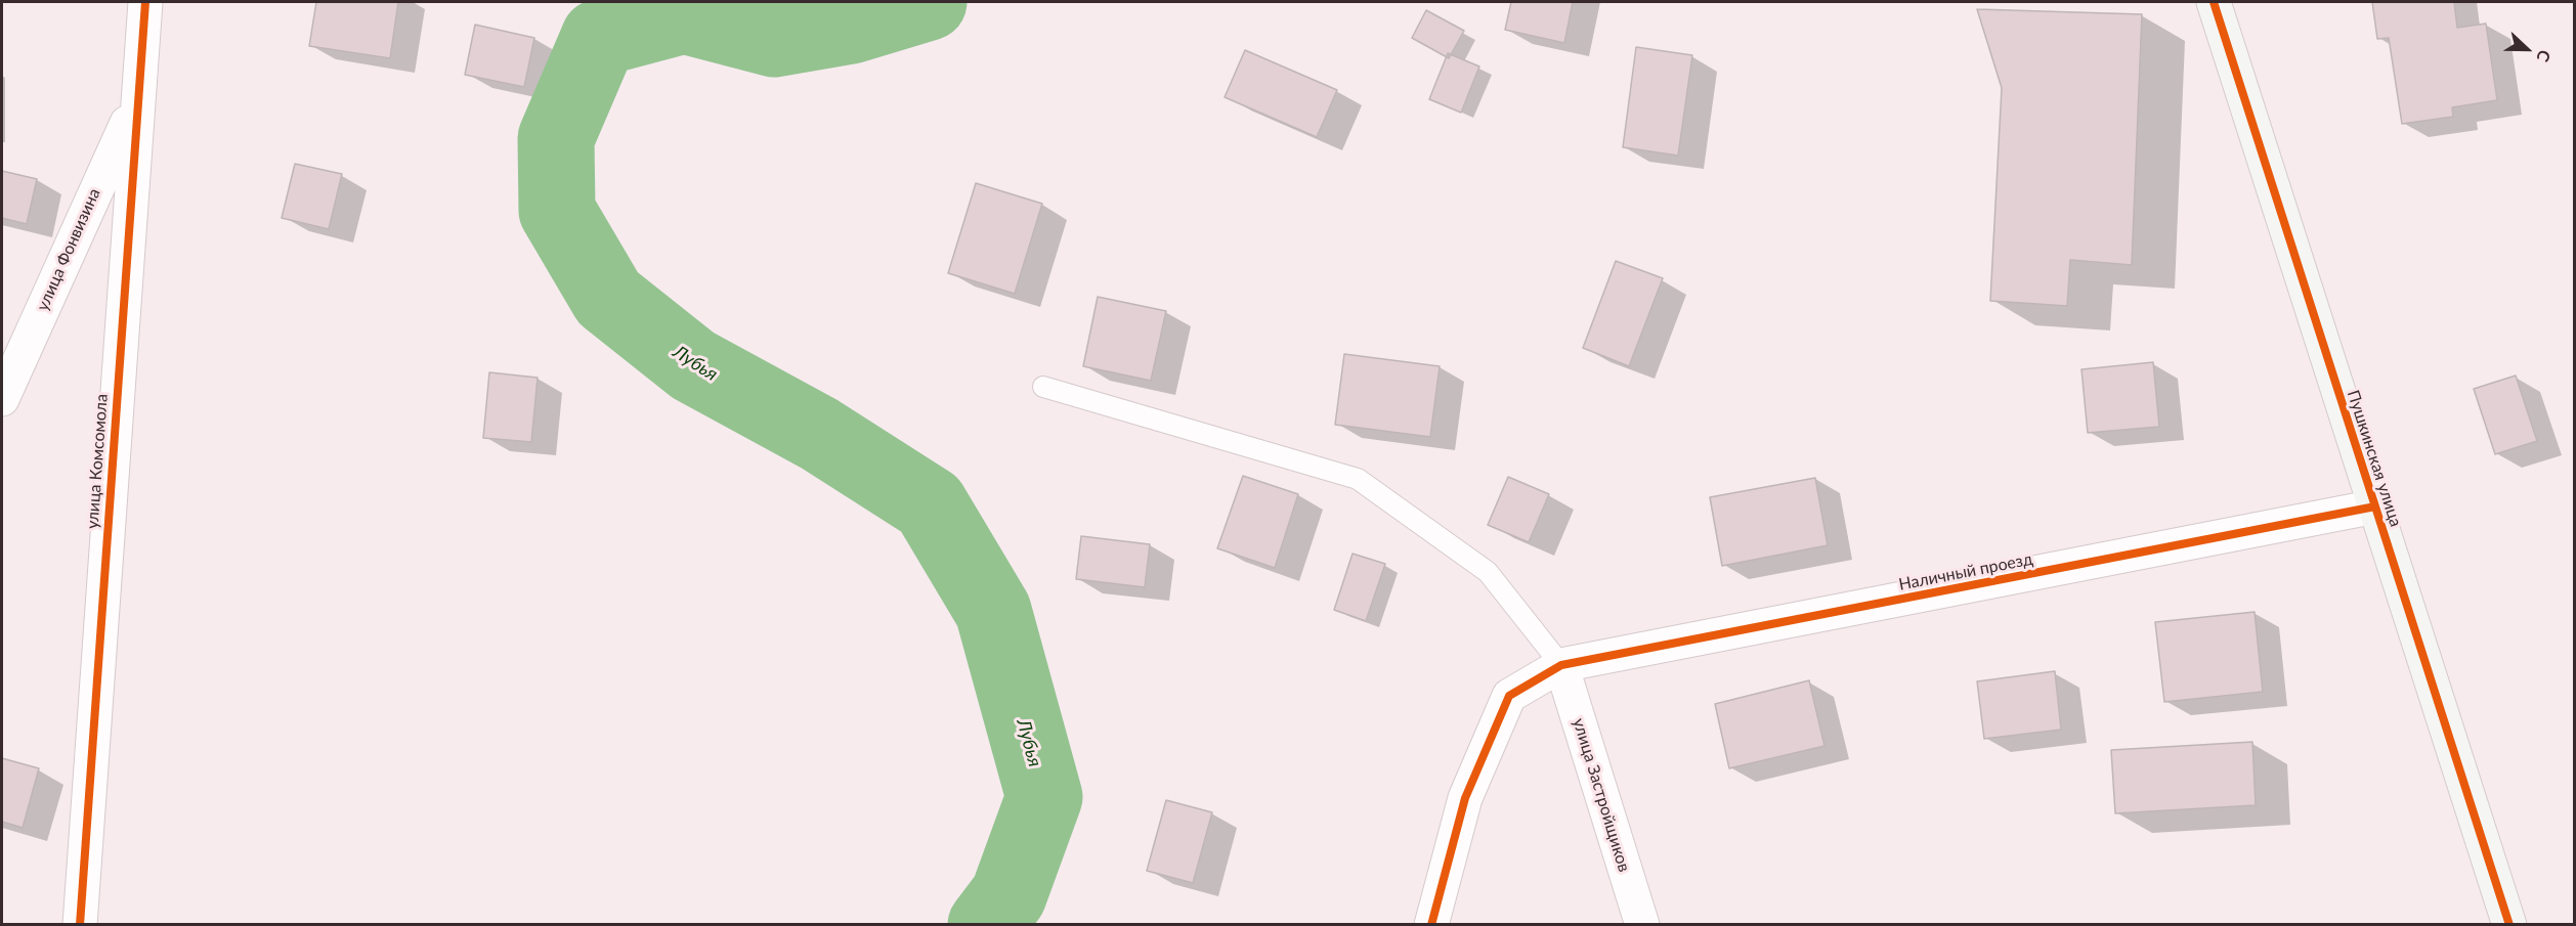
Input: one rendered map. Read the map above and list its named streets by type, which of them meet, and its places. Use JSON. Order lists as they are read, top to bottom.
{
  "streets": {
    "street": [
      "улица Фонвизина",
      "Пушкинская улица",
      "улица Комсомола",
      "Наличный проезд",
      "улица Застройщиков"
    ]
  },
  "crossings": [
    ["улица Фонвизина", "улица Комсомола"],
    ["Пушкинская улица", "Наличный проезд"],
    ["Наличный проезд", "улица Застройщиков"]
  ],
  "water": ["Лубья"],
  "north": "right"
}
